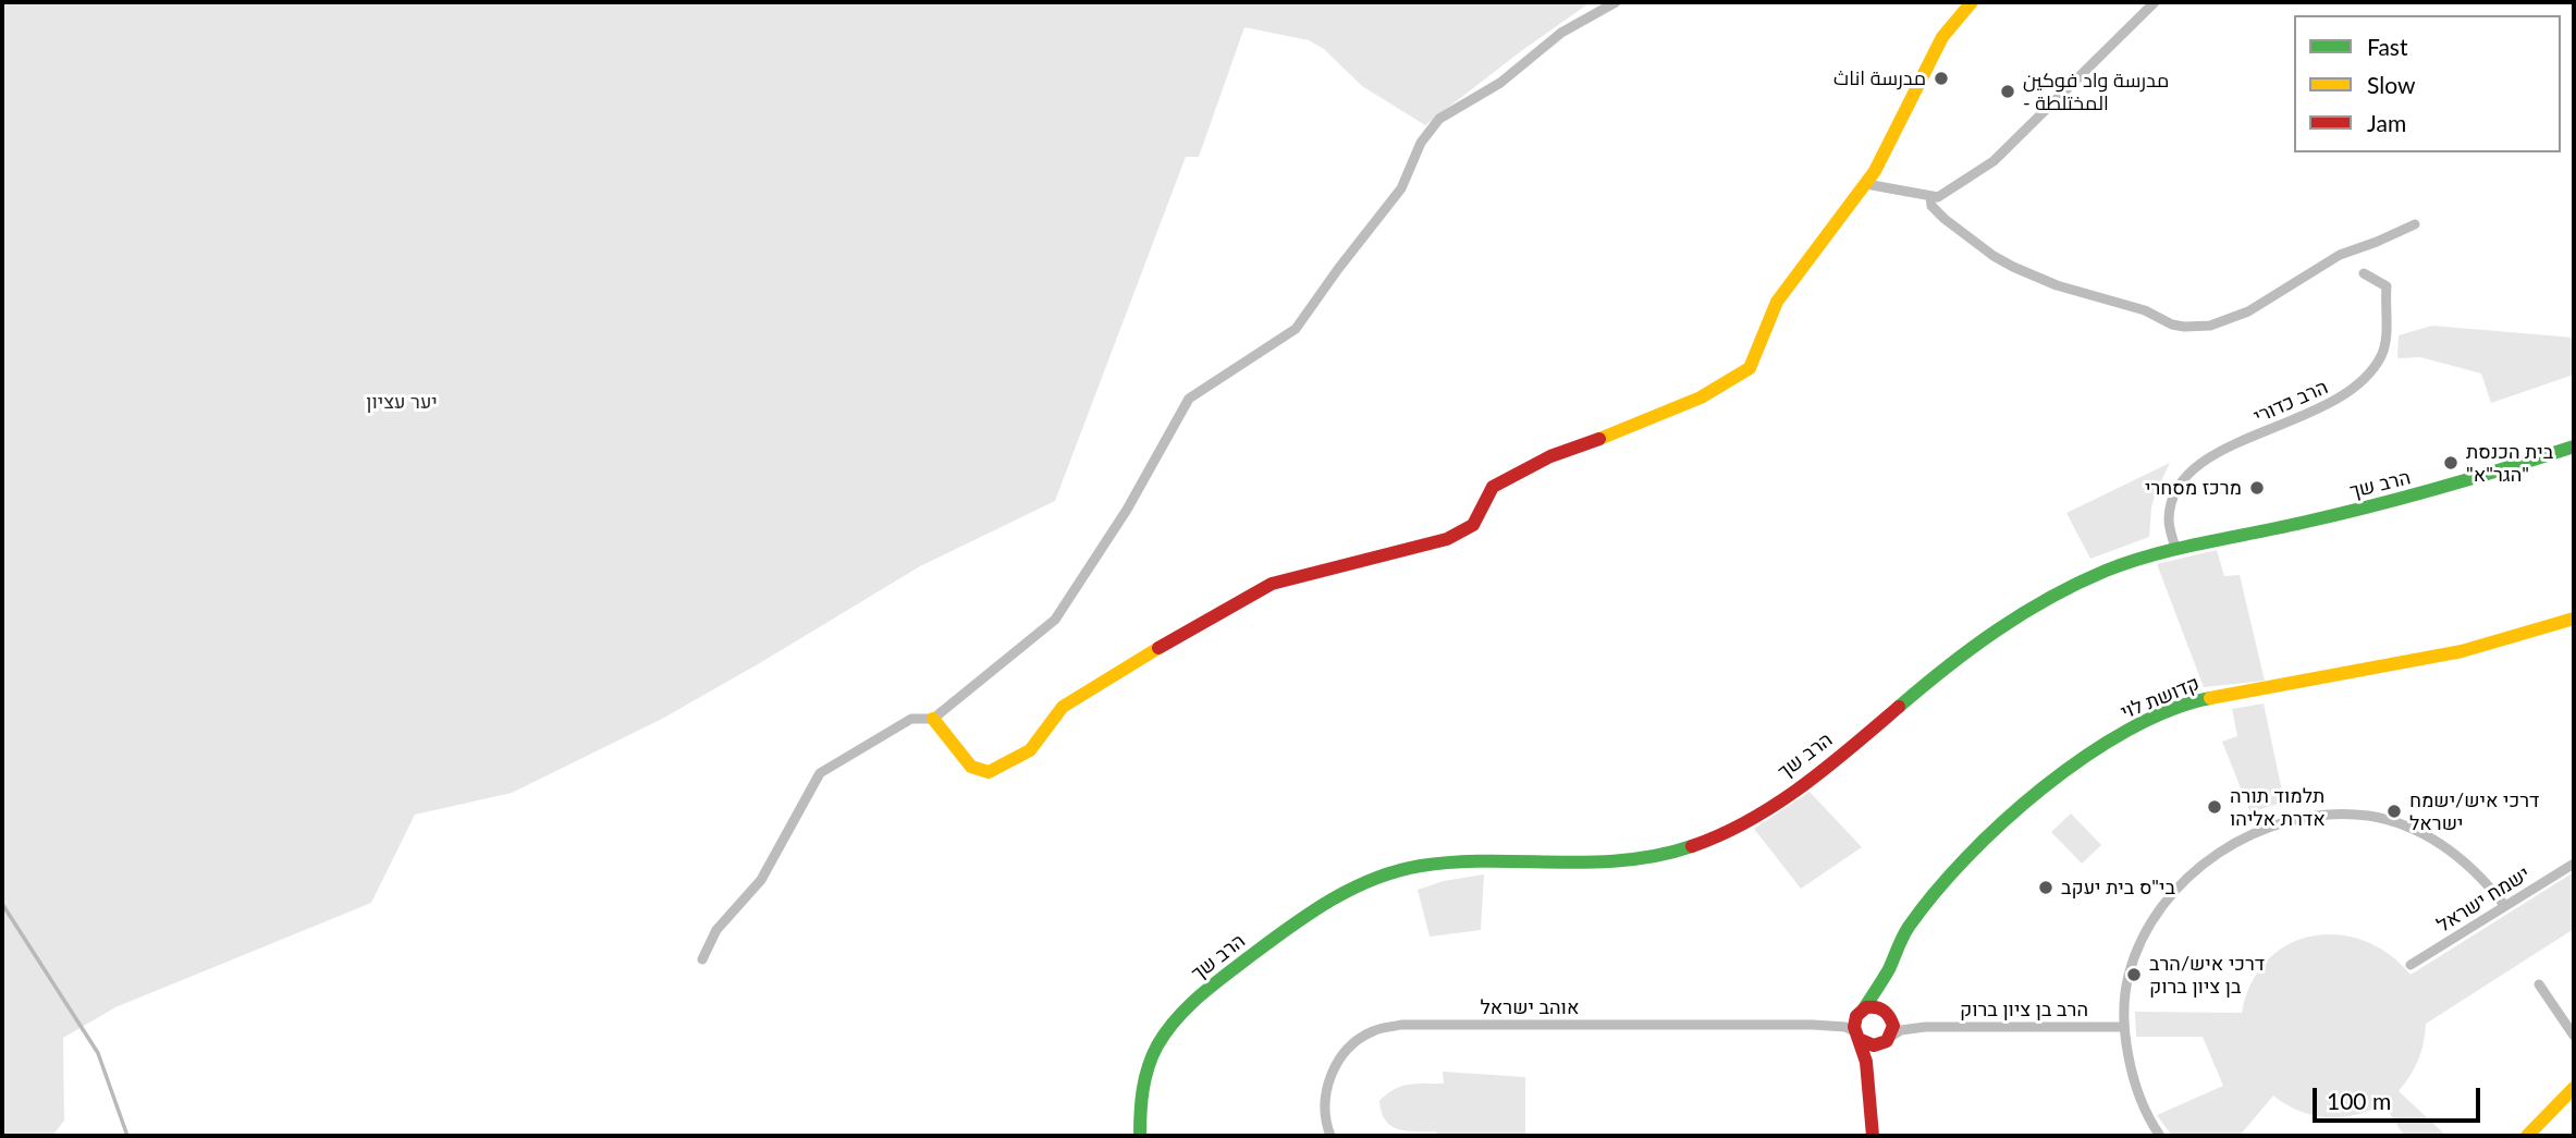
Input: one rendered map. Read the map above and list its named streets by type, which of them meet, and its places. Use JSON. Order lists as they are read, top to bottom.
{
  "streets": {
    "street": [
      "הרב כדורי",
      "הרב שך",
      "קדושת לוי",
      "ישמח ישראל",
      "אוהב ישראל",
      "הרב בן ציון ברוק"
    ]
  },
  "crossings": [
    ["הרב כדורי", "הרב שך"],
    ["קדושת לוי", "אוהב ישראל"],
    ["קדושת לוי", "הרב בן ציון ברוק"],
    ["אוהב ישראל", "הרב בן ציון ברוק"]
  ],
  "parks": ["יער עציון"],
  "places": [
    "مدرسة اناث",
    "مدرسة واد فوكين - المختلطة",
    "בית הכנסת \"הגר\"א\"",
    "מרכז מסחרי",
    "תלמוד תורה אדרת אליהו",
    "דרכי איש/ישמח ישראל",
    "בי\"ס בית יעקב",
    "דרכי איש/הרב בן ציון ברוק"
  ],
  "legend": ["Fast", "Slow", "Jam"],
  "scale_bar": "100 m"
}
